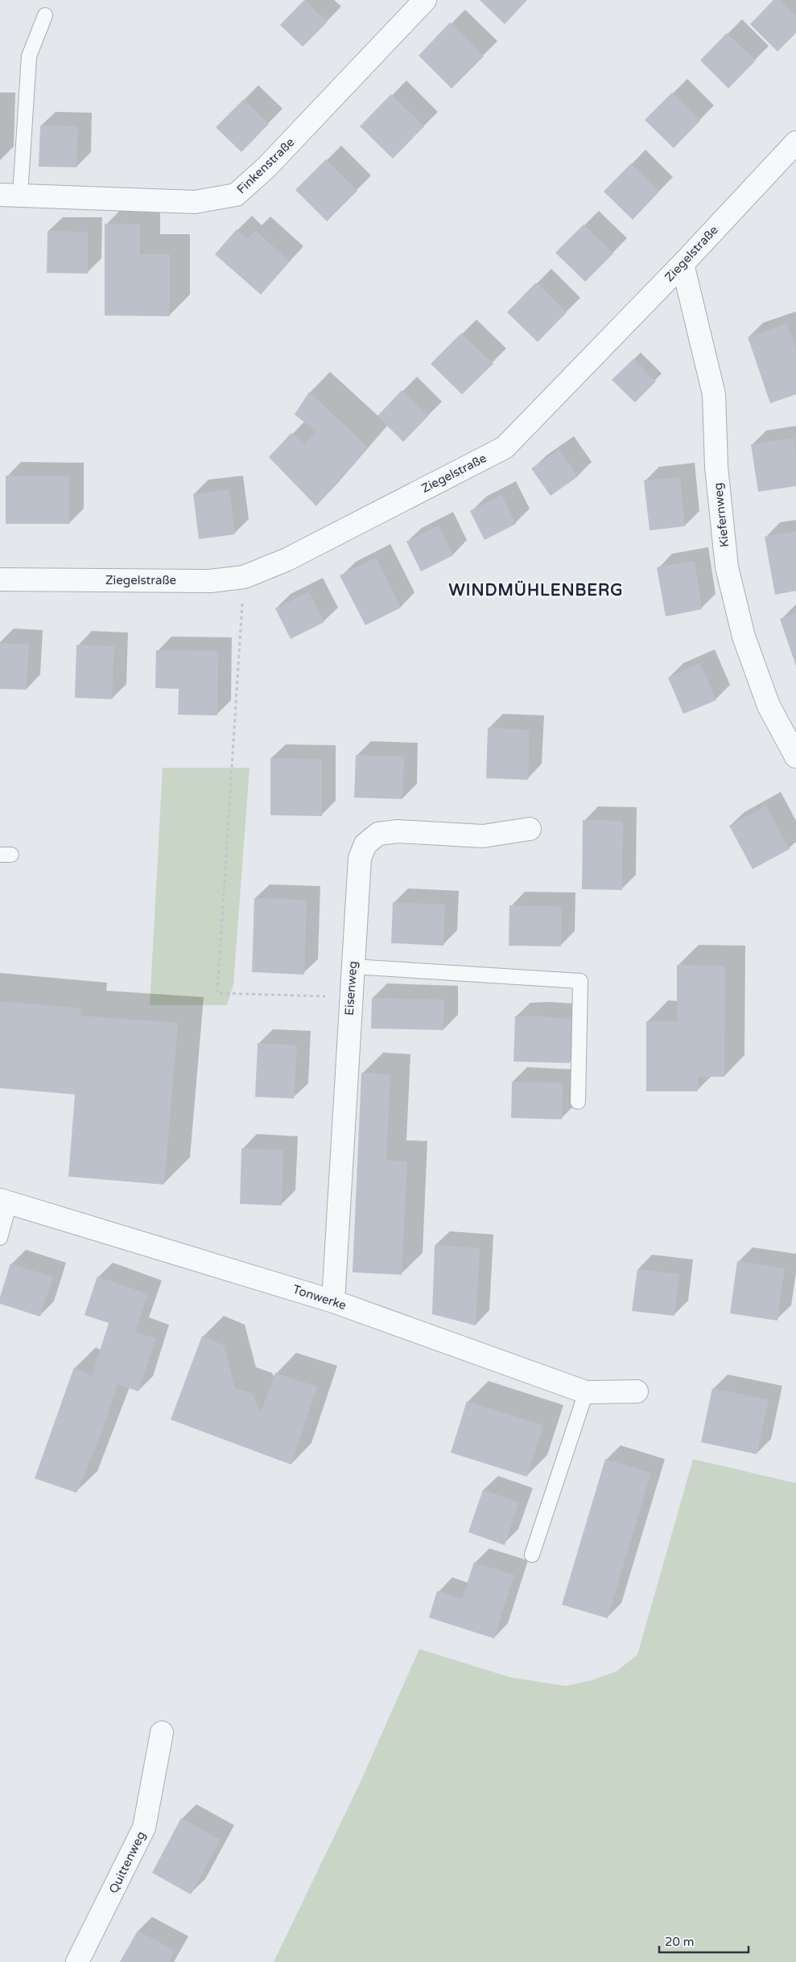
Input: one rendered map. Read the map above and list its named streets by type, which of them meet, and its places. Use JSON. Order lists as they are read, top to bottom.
{
  "streets": {
    "street": [
      "Finkenstraße",
      "Ziegelstraße",
      "Kiefernweg",
      "Eisenweg",
      "Tonwerke",
      "Quittenweg"
    ]
  },
  "crossings": [
    ["Ziegelstraße", "Kiefernweg"],
    ["Eisenweg", "Tonwerke"]
  ],
  "districts": ["WINDMÜHLENBERG"],
  "scale_bar": "20 m"
}
